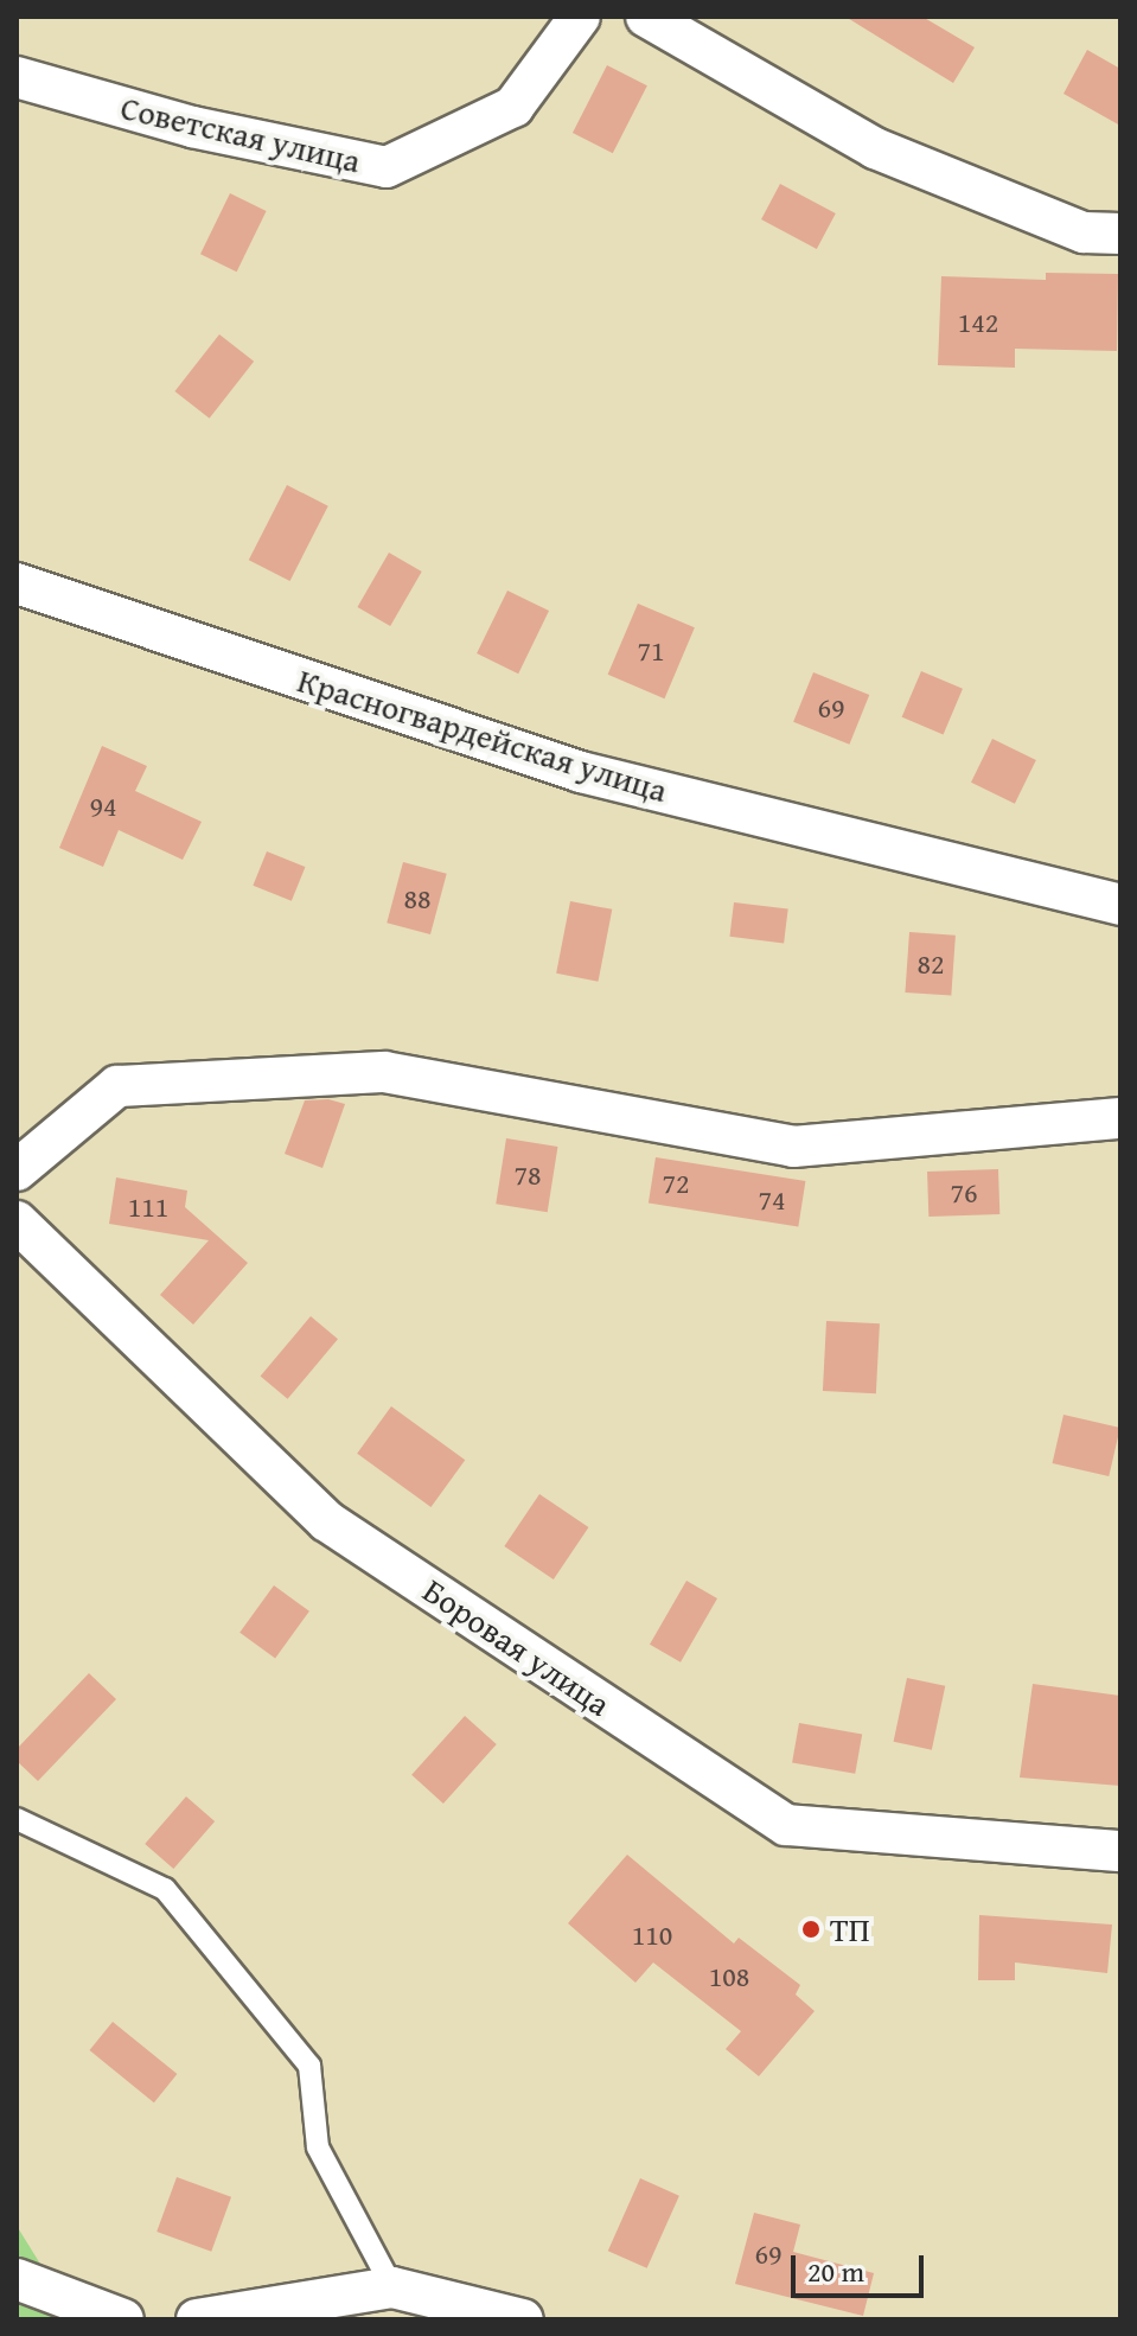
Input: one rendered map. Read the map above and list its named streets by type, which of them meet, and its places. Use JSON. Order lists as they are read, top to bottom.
{
  "streets": {
    "street": ["Советская улица", "Красногвардейская улица", "Боровая улица"]
  },
  "places": ["ТП"],
  "house_numbers": [
    "142",
    "71",
    "69",
    "94",
    "88",
    "82",
    "78",
    "72",
    "76",
    "74",
    "111",
    "110",
    "108",
    "69"
  ],
  "scale_bar": "20 m"
}
